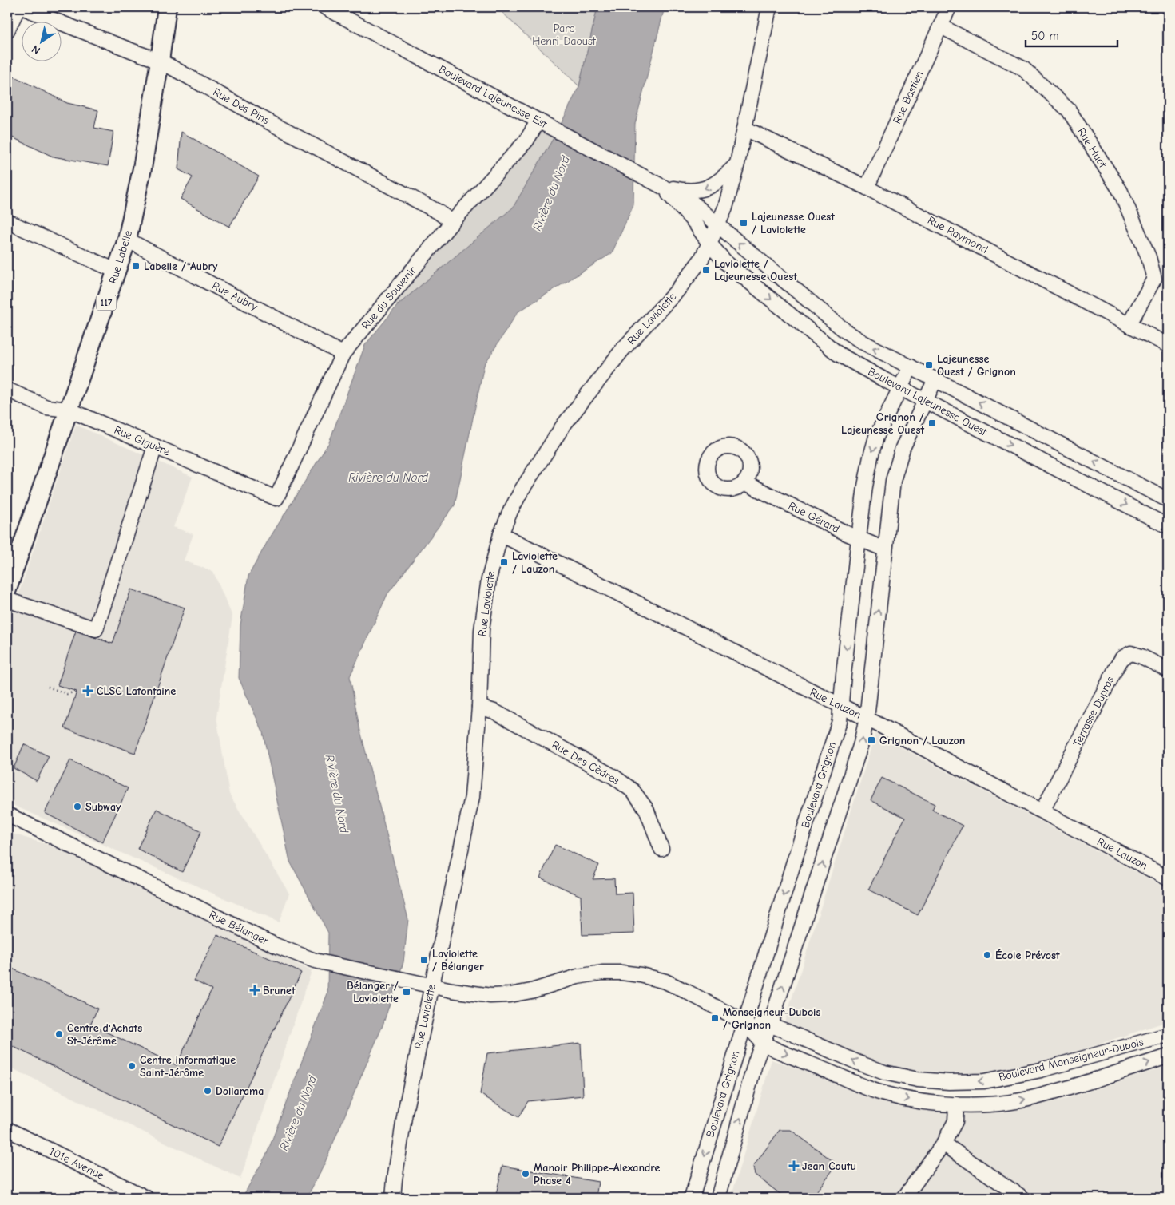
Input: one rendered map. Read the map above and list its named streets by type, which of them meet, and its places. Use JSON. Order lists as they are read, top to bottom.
{
  "streets": {
    "main road": ["Rue Labelle", "117"],
    "street": [
      "Boulevard Lajeunesse Est",
      "Rue Bastien",
      "Rue Des Pins",
      "Rue Huot",
      "Rue Raymond",
      "Rue Aubry",
      "Rue du Souvenir",
      "Rue Laviolette",
      "Boulevard Lajeunesse Ouest",
      "Rue Giguère",
      "Rue Gérard",
      "Rue Lauzon",
      "Terrasse Dupras",
      "Rue Des Cèdres",
      "Boulevard Grignon",
      "Rue Bélanger",
      "Boulevard Monseigneur-Dubois",
      "101e Avenue"
    ]
  },
  "crossings": [
    ["Boulevard Lajeunesse Est", "Rue du Souvenir"],
    ["Boulevard Lajeunesse Est", "Rue Laviolette"],
    ["Boulevard Lajeunesse Est", "Boulevard Lajeunesse Ouest"],
    ["Rue Bastien", "Rue Huot"],
    ["Rue Bastien", "Rue Raymond"],
    ["Rue Des Pins", "Rue Labelle"],
    ["Rue Des Pins", "Rue du Souvenir"],
    ["Rue Huot", "Rue Raymond"],
    ["Rue Raymond", "Rue Laviolette"],
    ["Rue Labelle", "Rue Aubry"],
    ["Rue Labelle", "Rue Giguère"],
    ["Rue Aubry", "Rue du Souvenir"],
    ["Rue du Souvenir", "Rue Giguère"],
    ["Rue Laviolette", "Boulevard Lajeunesse Ouest"],
    ["Rue Laviolette", "Rue Lauzon"],
    ["Rue Laviolette", "Rue Des Cèdres"],
    ["Rue Laviolette", "Rue Bélanger"],
    ["Rue Laviolette", "Boulevard Monseigneur-Dubois"],
    ["Boulevard Lajeunesse Ouest", "Boulevard Grignon"],
    ["Rue Gérard", "Boulevard Grignon"],
    ["Rue Lauzon", "Terrasse Dupras"],
    ["Rue Lauzon", "Boulevard Grignon"],
    ["Boulevard Grignon", "Boulevard Monseigneur-Dubois"],
    ["Rue Bélanger", "Boulevard Monseigneur-Dubois"]
  ],
  "water": ["Rivière du Nord"],
  "parks": ["Parc Henri-Daoust"],
  "places": {
    "transit": [
      "Lajeunesse Ouest / Laviolette",
      "Labelle / Aubry",
      "Laviolette / Lajeunesse Ouest",
      "Lajeunesse Ouest / Grignon",
      "Grignon / Lajeunesse Ouest",
      "Laviolette / Lauzon",
      "Grignon / Lauzon",
      "Laviolette / Bélanger",
      "Bélanger / Laviolette",
      "Monseigneur-Dubois / Grignon"
    ],
    "health": ["CLSC Lafontaine", "Brunet", "Jean Coutu"],
    "other": [
      "Subway",
      "École Prévost",
      "Centre d'Achats St-Jérôme",
      "Centre informatique Saint-Jérôme",
      "Dollarama",
      "Manoir Philippe-Alexandre Phase 4"
    ]
  },
  "scale_bar": "50 m",
  "north": "bottom left"
}
